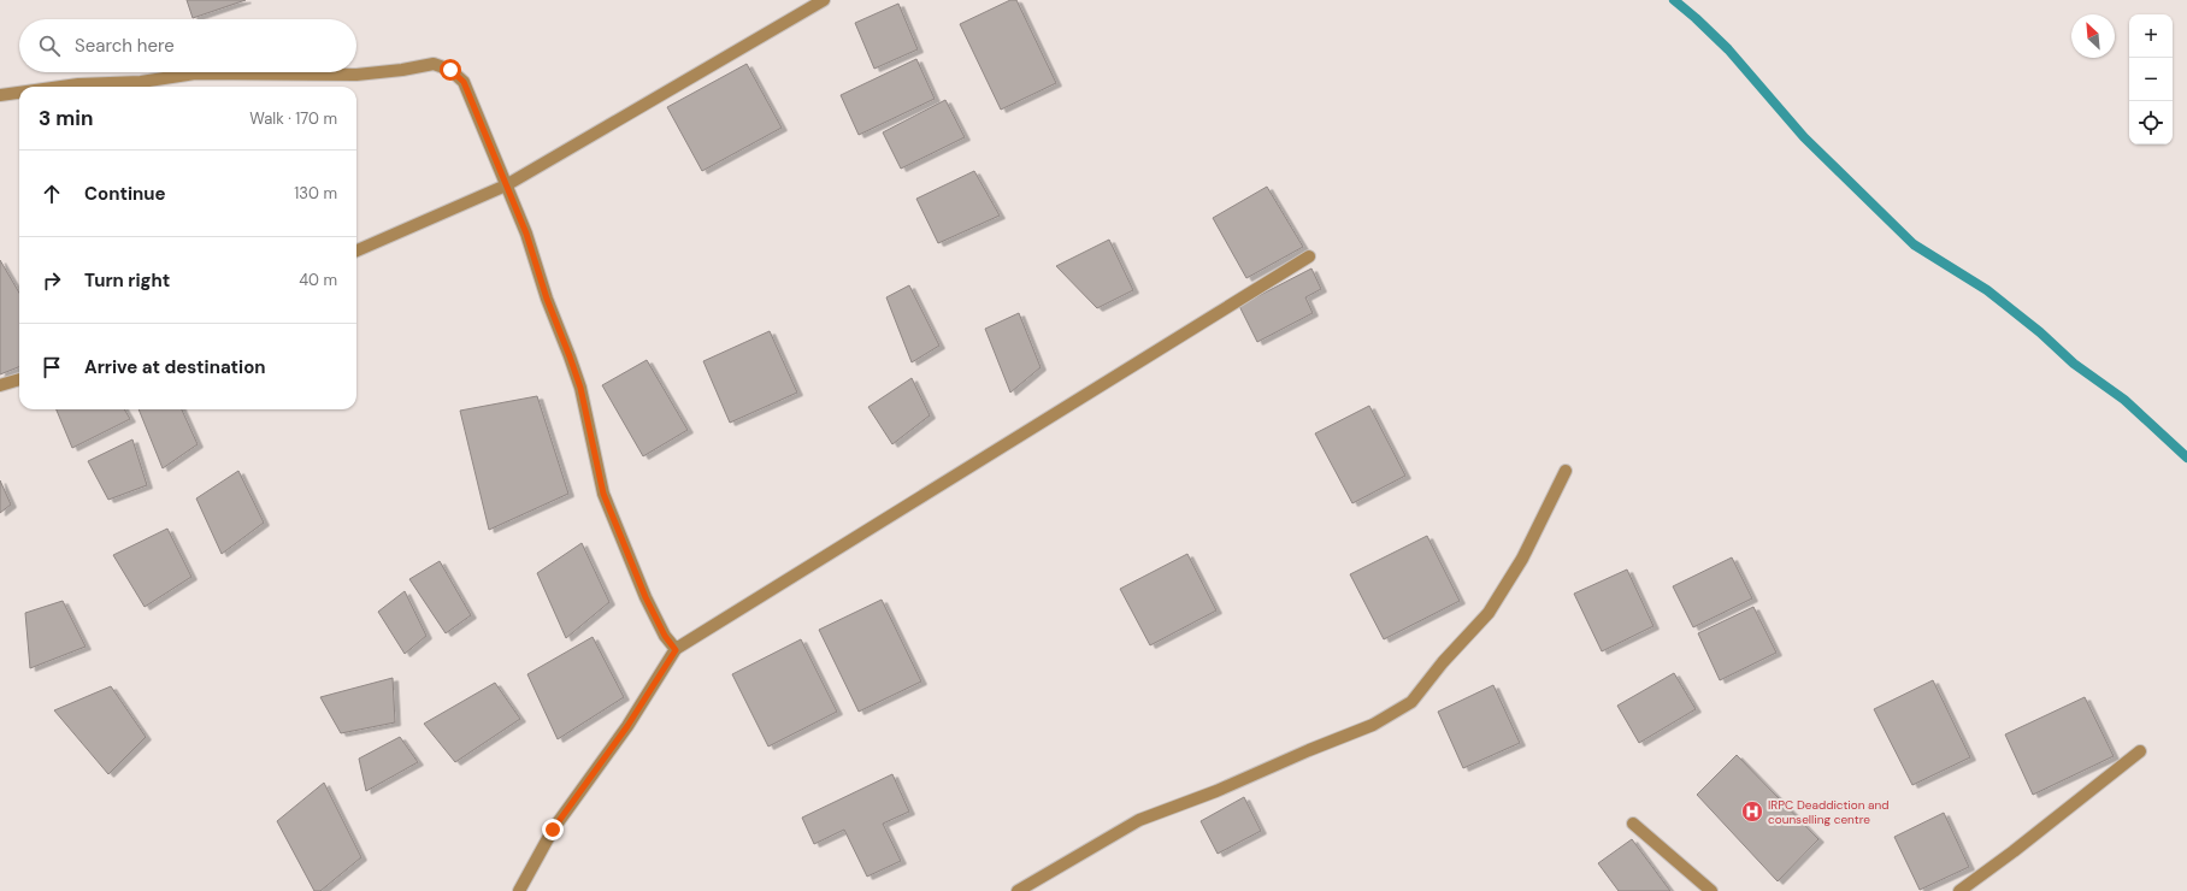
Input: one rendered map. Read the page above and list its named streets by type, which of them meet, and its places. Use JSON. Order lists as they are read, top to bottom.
{
  "places": {
    "hospital": ["IRPC Deaddiction and counselling centre"]
  },
  "north": "top left",
  "page": {
    "map_buttons": ["+", "−"],
    "search": "Search here",
    "heading": ["3 min", "Walk · 170 m"],
    "list": [
      ["Continue", "130 m"],
      ["Turn right", "40 m"],
      "Arrive at destination"
    ]
  }
}
